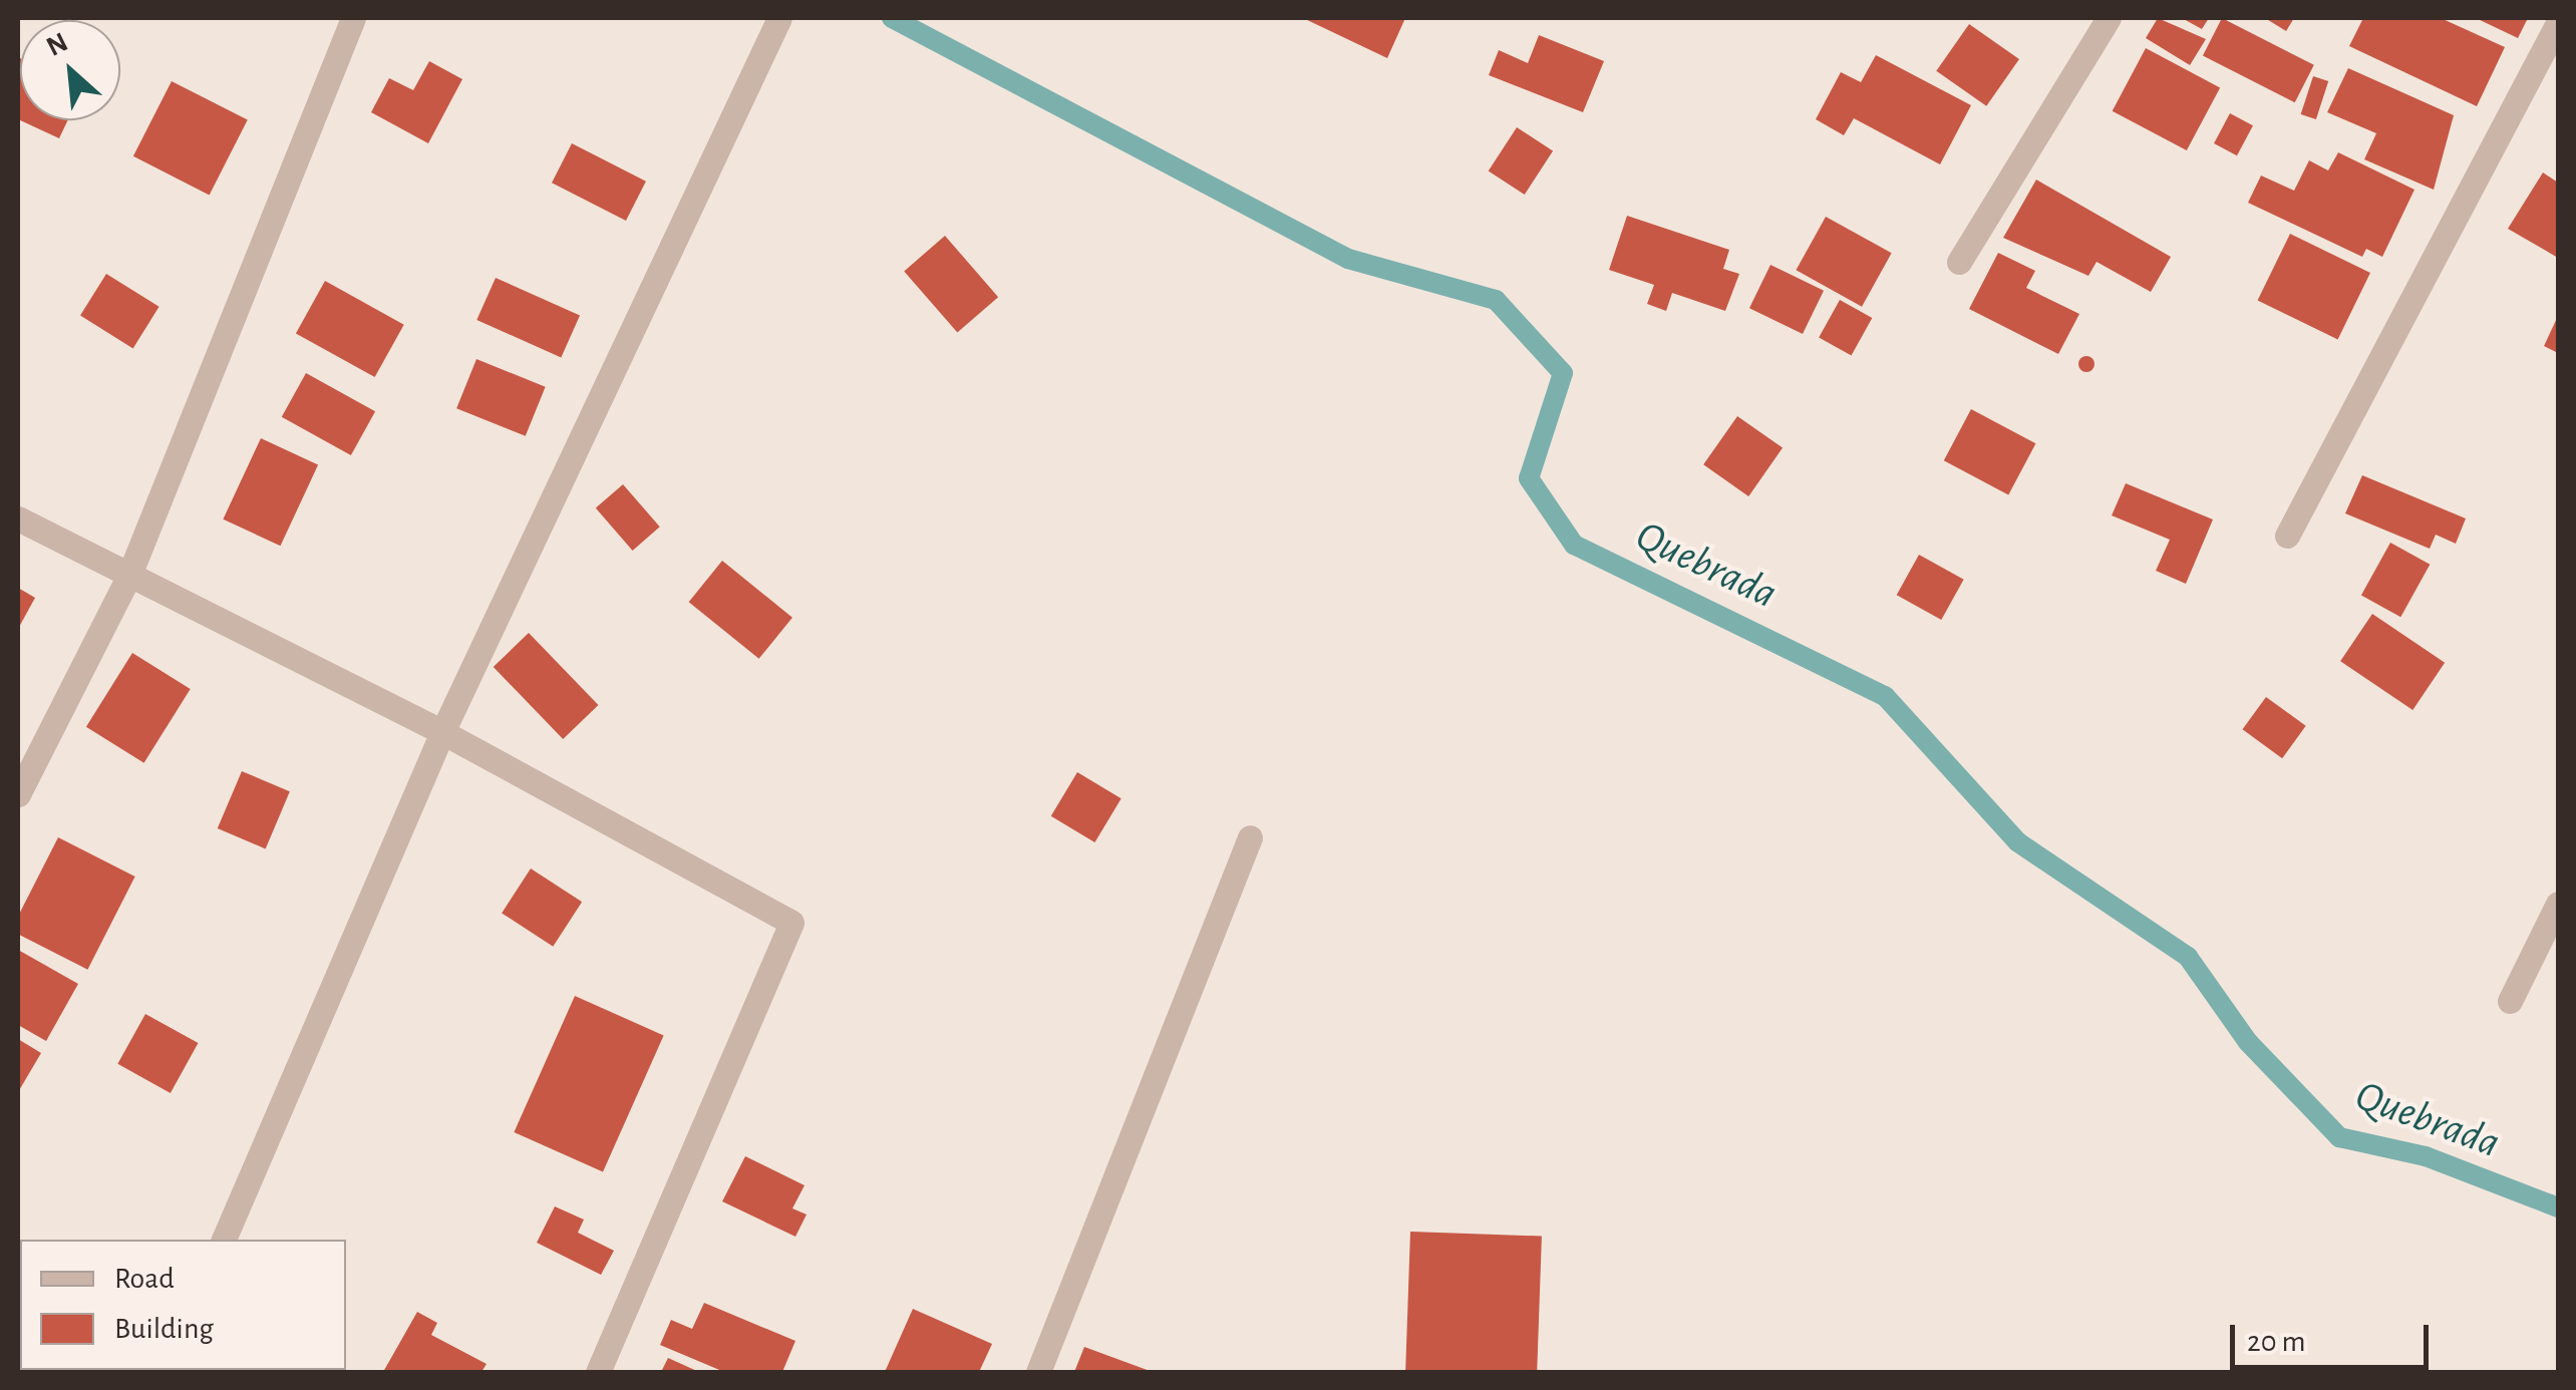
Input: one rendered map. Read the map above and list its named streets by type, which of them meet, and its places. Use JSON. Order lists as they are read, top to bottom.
{
  "water": ["Quebrada"],
  "legend": ["Road", "Building"],
  "scale_bar": "20 m",
  "north": "top left"
}
